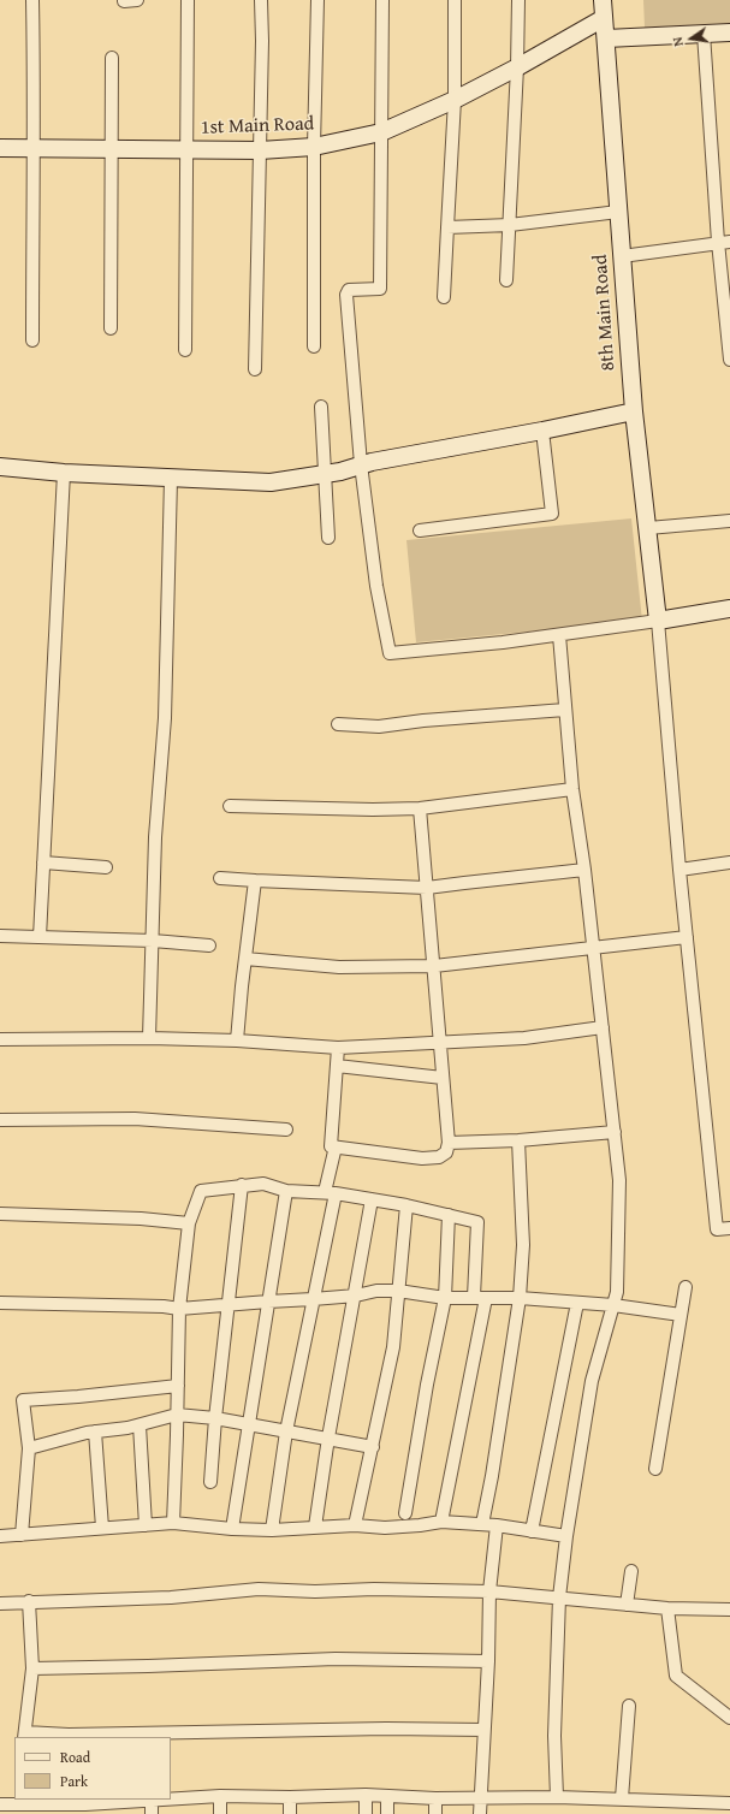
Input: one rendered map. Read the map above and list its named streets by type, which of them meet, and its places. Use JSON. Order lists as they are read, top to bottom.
{
  "streets": {
    "street": ["1st Main Road", "8th Main Road"]
  },
  "crossings": [
    ["1st Main Road", "8th Main Road"]
  ],
  "legend": ["Road", "Park"],
  "north": "left"
}
